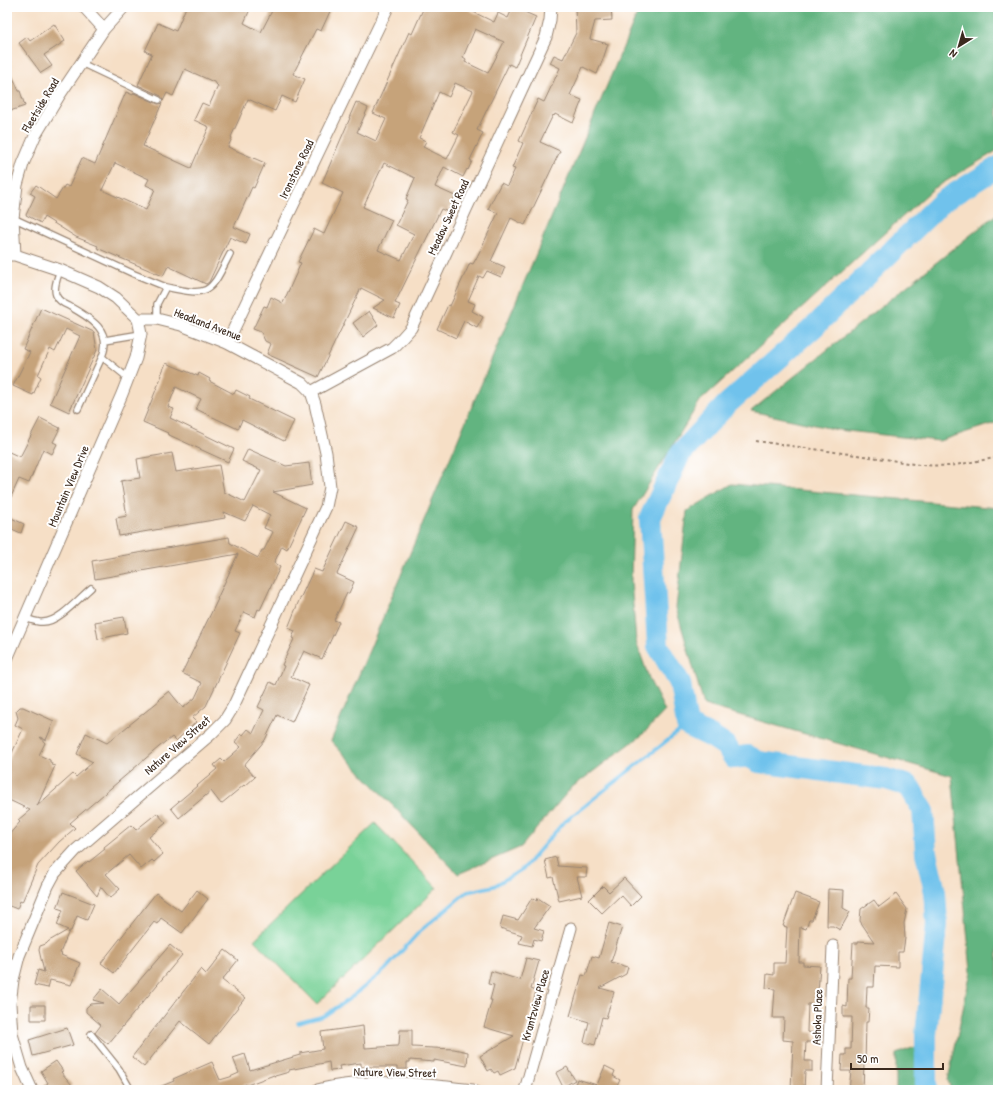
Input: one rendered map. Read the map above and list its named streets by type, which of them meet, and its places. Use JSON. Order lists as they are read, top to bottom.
{
  "streets": {
    "street": [
      "Fleetside Road",
      "Ironstone Road",
      "Meadow Sweet Road",
      "Headland Avenue",
      "Mountain View Drive",
      "Nature View Street",
      "Krantzview Place",
      "Ashoka Place"
    ]
  },
  "crossings": [
    ["Ironstone Road", "Headland Avenue"],
    ["Meadow Sweet Road", "Headland Avenue"],
    ["Meadow Sweet Road", "Nature View Street"],
    ["Headland Avenue", "Mountain View Drive"],
    ["Headland Avenue", "Nature View Street"]
  ],
  "scale_bar": "50 m",
  "north": "bottom left"
}
